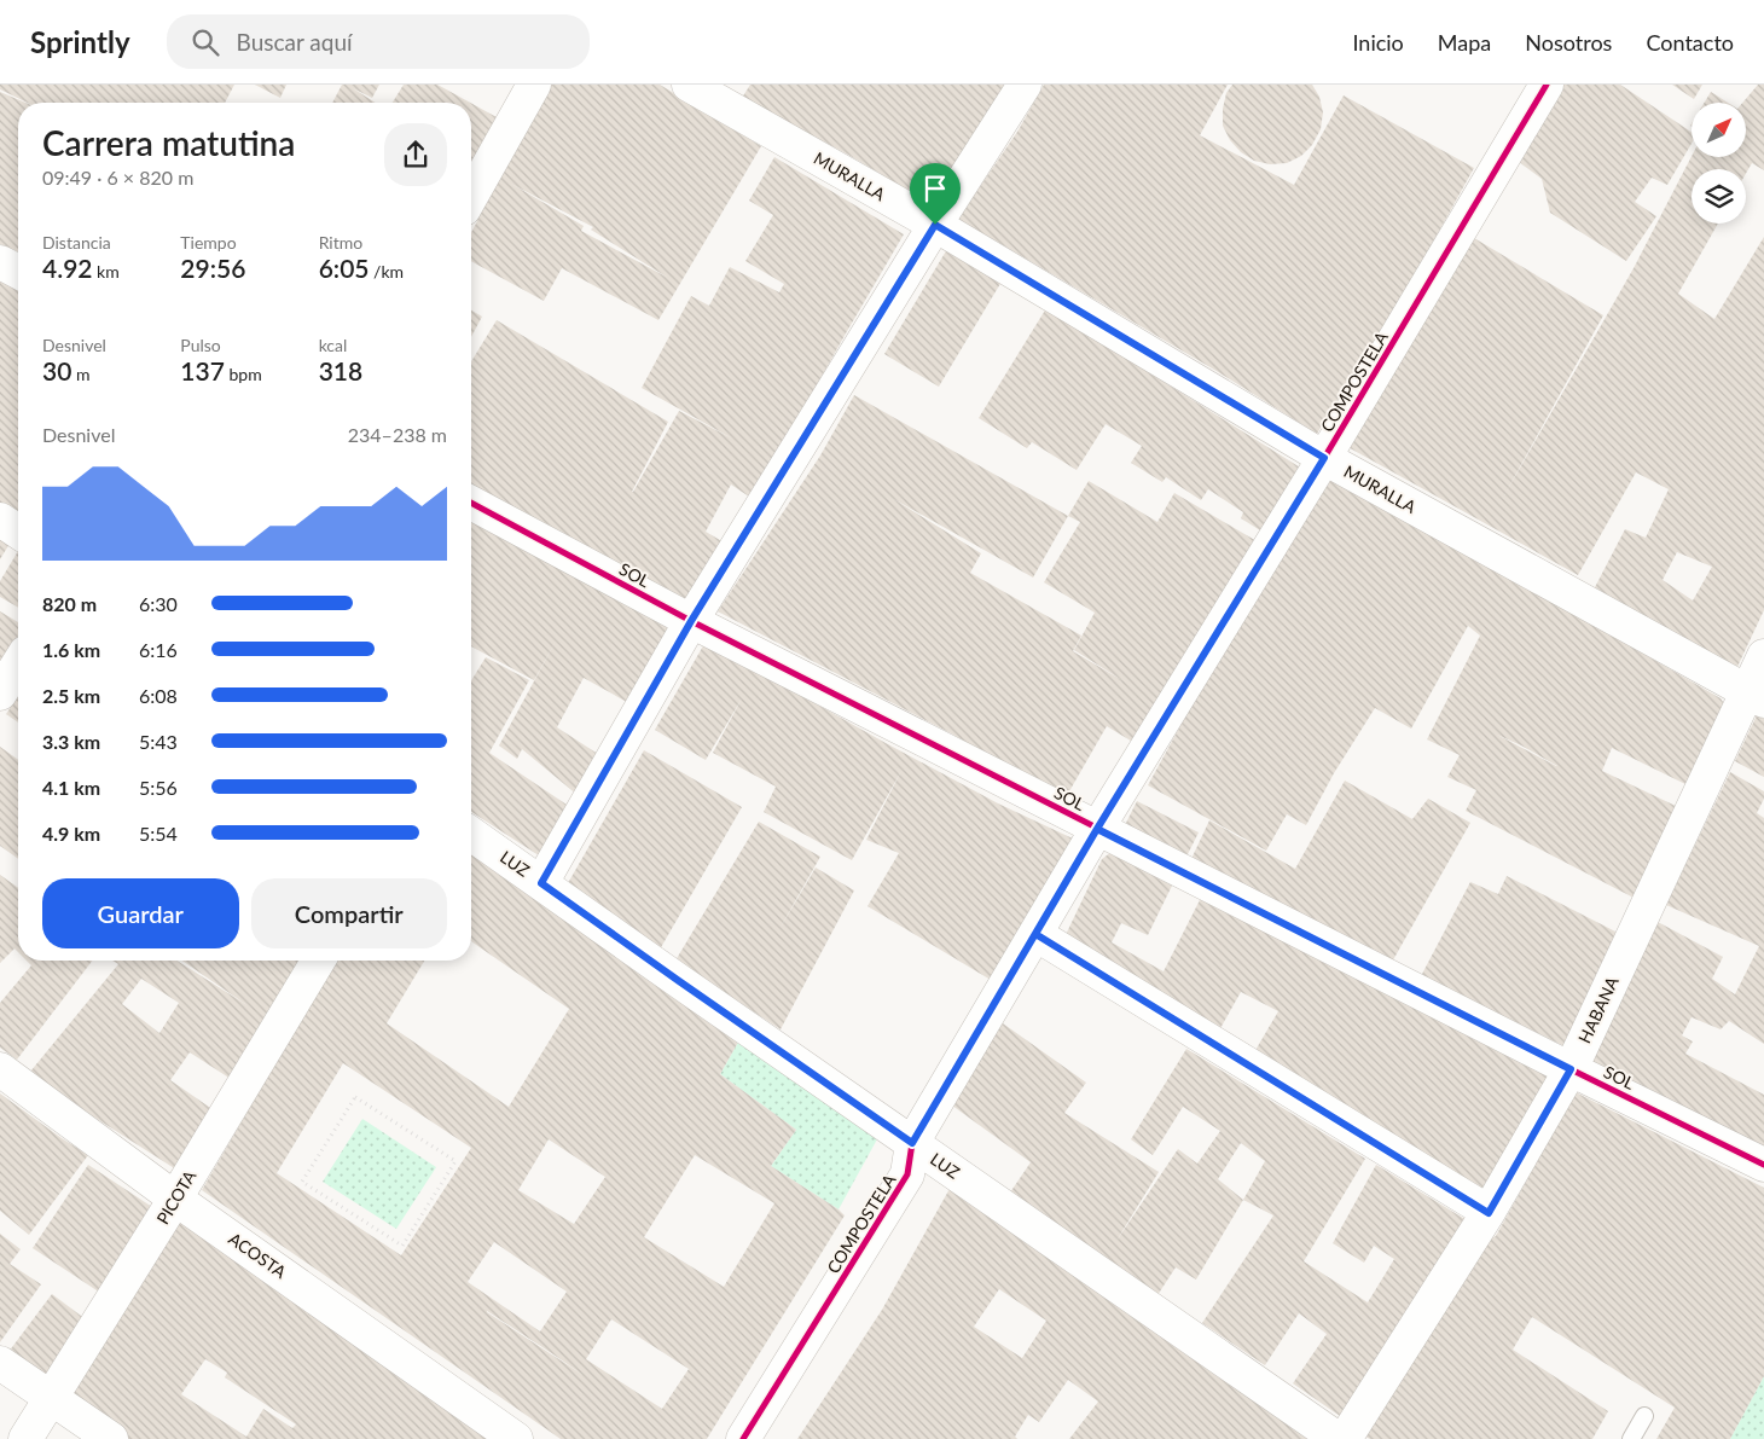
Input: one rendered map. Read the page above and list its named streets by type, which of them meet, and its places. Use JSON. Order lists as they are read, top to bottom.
{
  "streets": {
    "street": [
      "MURALLA",
      "COMPOSTELA",
      "SOL",
      "LUZ",
      "HABANA",
      "PICOTA",
      "ACOSTA"
    ]
  },
  "crossings": [
    ["MURALLA", "COMPOSTELA"],
    ["MURALLA", "HABANA"],
    ["COMPOSTELA", "SOL"],
    ["COMPOSTELA", "LUZ"],
    ["SOL", "HABANA"],
    ["PICOTA", "ACOSTA"]
  ],
  "north": "top right",
  "page": {
    "header": "Sprintly",
    "search": "Buscar aquí",
    "nav": [
      "Inicio",
      "Mapa",
      "Nosotros",
      "Contacto"
    ],
    "heading": ["Carrera matutina", "09:49 · 6 × 820 m"],
    "stats": [
      ["Distancia", "4.92 km"],
      ["Tiempo", "29:56"],
      ["Ritmo", "6:05 /km"],
      ["Desnivel", "30 m"],
      ["Pulso", "137 bpm"],
      ["kcal", "318"]
    ],
    "chart": ["Desnivel", "234–238 m"],
    "list": [
      {
        "name": "820 m",
        "note": "6:30"
      },
      {
        "name": "1.6 km",
        "note": "6:16"
      },
      {
        "name": "2.5 km",
        "note": "6:08"
      },
      {
        "name": "3.3 km",
        "note": "5:43"
      },
      {
        "name": "4.1 km",
        "note": "5:56"
      },
      {
        "name": "4.9 km",
        "note": "5:54"
      }
    ],
    "buttons": ["Guardar", "Compartir"]
  }
}
